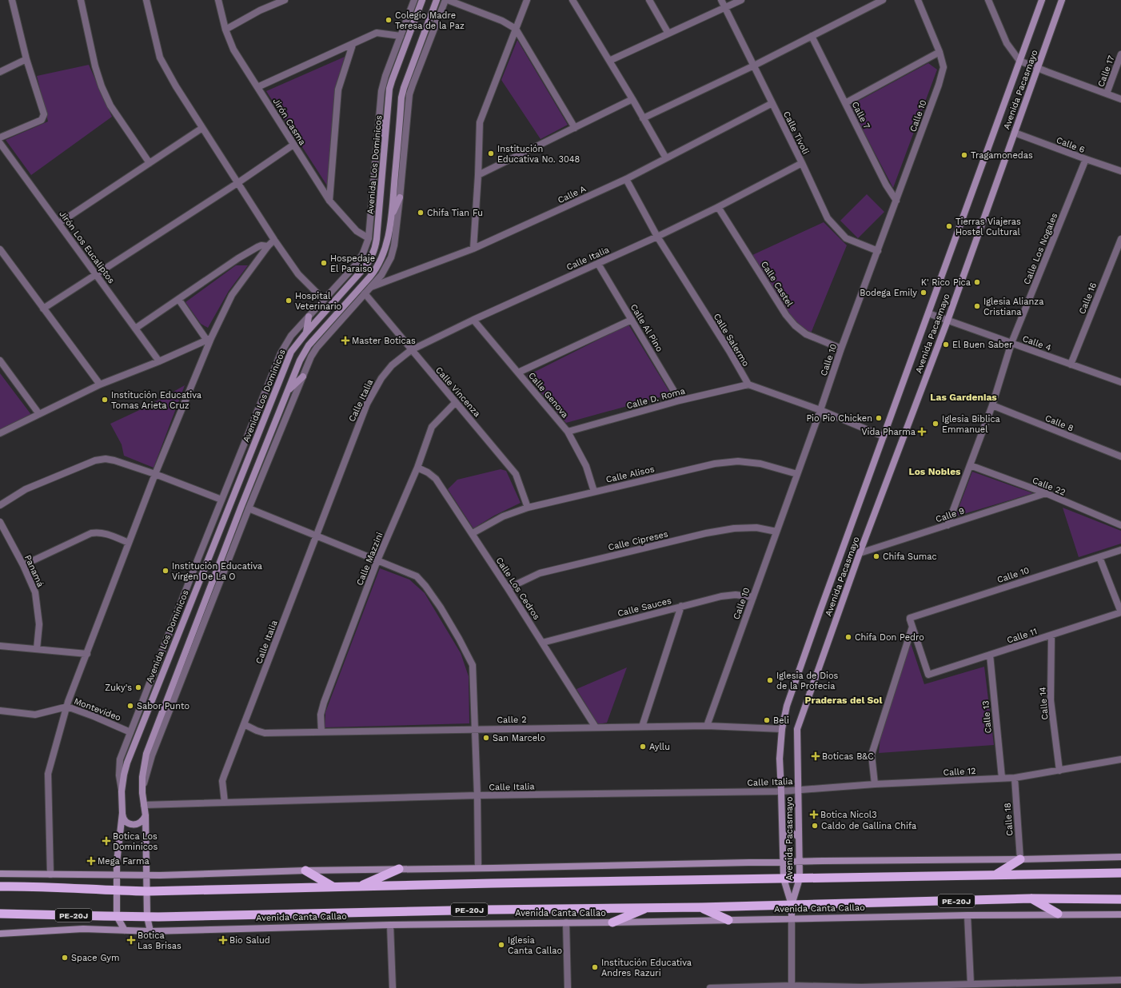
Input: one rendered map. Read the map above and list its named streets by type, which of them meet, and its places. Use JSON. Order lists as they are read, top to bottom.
{
  "streets": {
    "highway": ["PE-20J", "Avenida Canta Callao"],
    "main road": ["Avenida Pacasmayo", "Avenida Los Dominicos"],
    "street": [
      "Calle 17",
      "Calle 7",
      "Calle 10",
      "Jirón Casma",
      "Calle Tivoli",
      "Calle 6",
      "Calle A",
      "Jirón Los Eucaliptos",
      "Calle Los Nogales",
      "Calle Italia",
      "Calle Castel",
      "Calle 16",
      "Calle Al Pino",
      "Calle Salermo",
      "Calle 4",
      "Calle Vincenza",
      "Calle Genova",
      "Calle D. Roma",
      "Calle 8",
      "Calle Alisos",
      "Calle 22",
      "Calle 9",
      "Calle Cipreses",
      "Calle Mazzini",
      "Panamá",
      "Calle Los Cedros",
      "Calle Sauces",
      "Calle 11",
      "Calle 14",
      "Montevideo",
      "Calle 13",
      "Calle 2",
      "Calle 12",
      "Calle 18"
    ]
  },
  "crossings": [
    ["Avenida Pacasmayo", "Calle 6"],
    ["Avenida Pacasmayo", "Calle Italia"],
    ["Avenida Pacasmayo", "Calle 4"],
    ["Avenida Pacasmayo", "Calle 9"],
    ["Avenida Pacasmayo", "Calle 2"],
    ["Avenida Pacasmayo", "Calle 12"],
    ["Avenida Pacasmayo", "Avenida Canta Callao"],
    ["Calle 7", "Calle 10"],
    ["Calle 10", "Calle Tivoli"],
    ["Calle 10", "Calle Castel"],
    ["Calle 10", "Calle Alisos"],
    ["Calle 10", "Calle Cipreses"],
    ["Calle 10", "Calle Sauces"],
    ["Calle 10", "Calle 11"],
    ["Calle 10", "Calle 2"],
    ["Jirón Casma", "Avenida Los Dominicos"],
    ["Calle Tivoli", "Calle A"],
    ["Calle Tivoli", "Calle Italia"],
    ["Calle 6", "Calle Los Nogales"],
    ["Avenida Los Dominicos", "Montevideo"],
    ["Avenida Los Dominicos", "Avenida Canta Callao"],
    ["Calle A", "Calle Salermo"],
    ["Calle Los Nogales", "Calle 4"],
    ["Calle Los Nogales", "Calle 8"],
    ["Calle Los Nogales", "Calle 22"],
    ["Calle Los Nogales", "Calle 9"],
    ["Calle Italia", "Calle Castel"],
    ["Calle Italia", "Calle Al Pino"],
    ["Calle Italia", "Calle Salermo"],
    ["Calle Italia", "Calle Vincenza"],
    ["Calle Italia", "Calle Genova"],
    ["Calle Italia", "Calle 2"],
    ["Calle Italia", "Calle 12"],
    ["Calle 16", "Calle 4"],
    ["Calle Al Pino", "Calle D. Roma"],
    ["Calle Salermo", "Calle D. Roma"],
    ["Calle Vincenza", "Calle Alisos"],
    ["Calle Vincenza", "Calle Mazzini"],
    ["Calle Genova", "Calle D. Roma"],
    ["Calle Genova", "Calle Alisos"],
    ["Calle Alisos", "Calle Los Cedros"],
    ["Calle 22", "Calle 9"],
    ["Calle Cipreses", "Calle Los Cedros"],
    ["Calle Mazzini", "Calle Los Cedros"],
    ["Calle Mazzini", "Calle 2"],
    ["Calle Los Cedros", "Calle Sauces"],
    ["Calle Los Cedros", "Calle 2"],
    ["Calle 11", "Calle 14"],
    ["Calle 11", "Calle 13"],
    ["Calle 14", "Calle 12"],
    ["Calle 13", "Calle 12"],
    ["Calle 12", "Calle 18"]
  ],
  "districts": ["Las Gardenias", "Los Nobles", "Praderas del Sol"],
  "places": {
    "other": [
      "Colegio Madre Teresa de la Paz",
      "Institución Educativa No. 3048",
      "Tragamonedas",
      "Chifa Tian Fu",
      "Tierras Viajeras Hostel Cultural",
      "Hospedaje El Paraiso",
      "K' Rico Pica",
      "Bodega Emily",
      "Hospital Veterinario",
      "Iglesia Alianza Cristiana",
      "El Buen Saber",
      "Institución Educativa Tomas Arieta Cruz",
      "Pio Pio Chicken",
      "Iglesia Biblica Emmanuel",
      "Chifa Sumac",
      "Institución Educativa Virgen De La O",
      "Chifa Don Pedro",
      "Iglesia de Dios de la Profecia",
      "Zuky's",
      "Sabor Punto",
      "Beli",
      "San Marcelo",
      "Ayllu",
      "Caldo de Gallina Chifa",
      "Iglesia Canta Callao",
      "Space Gym",
      "Institución Educativa Andres Razuri"
    ],
    "health": [
      "Master Boticas",
      "Vida Pharma",
      "Boticas B&C",
      "Botica Nicol3",
      "Botica Los Dominicos",
      "Mega Farma",
      "Botica Las Brisas",
      "Bio Salud"
    ]
  }
}
